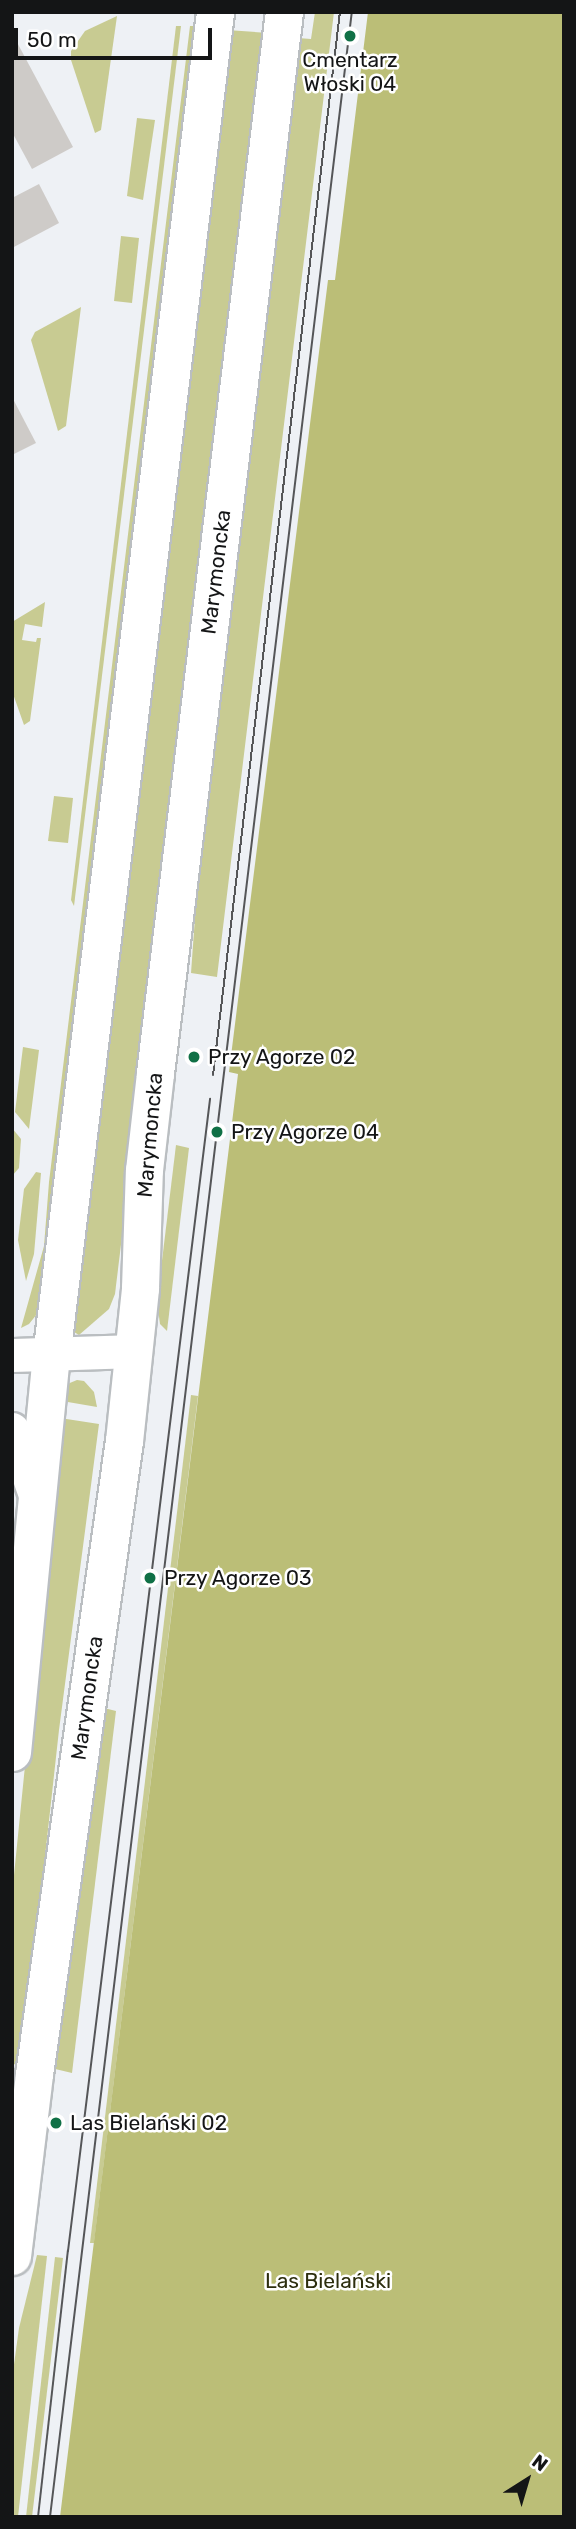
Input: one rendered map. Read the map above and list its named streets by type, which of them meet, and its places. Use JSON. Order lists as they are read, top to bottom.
{
  "streets": {
    "main road": ["Marymoncka"]
  },
  "parks": ["Las Bielański"],
  "places": [
    "Cmentarz Włoski 04",
    "Przy Agorze 02",
    "Przy Agorze 04",
    "Przy Agorze 03",
    "Las Bielański 02"
  ],
  "scale_bar": "50 m",
  "north": "top right"
}
